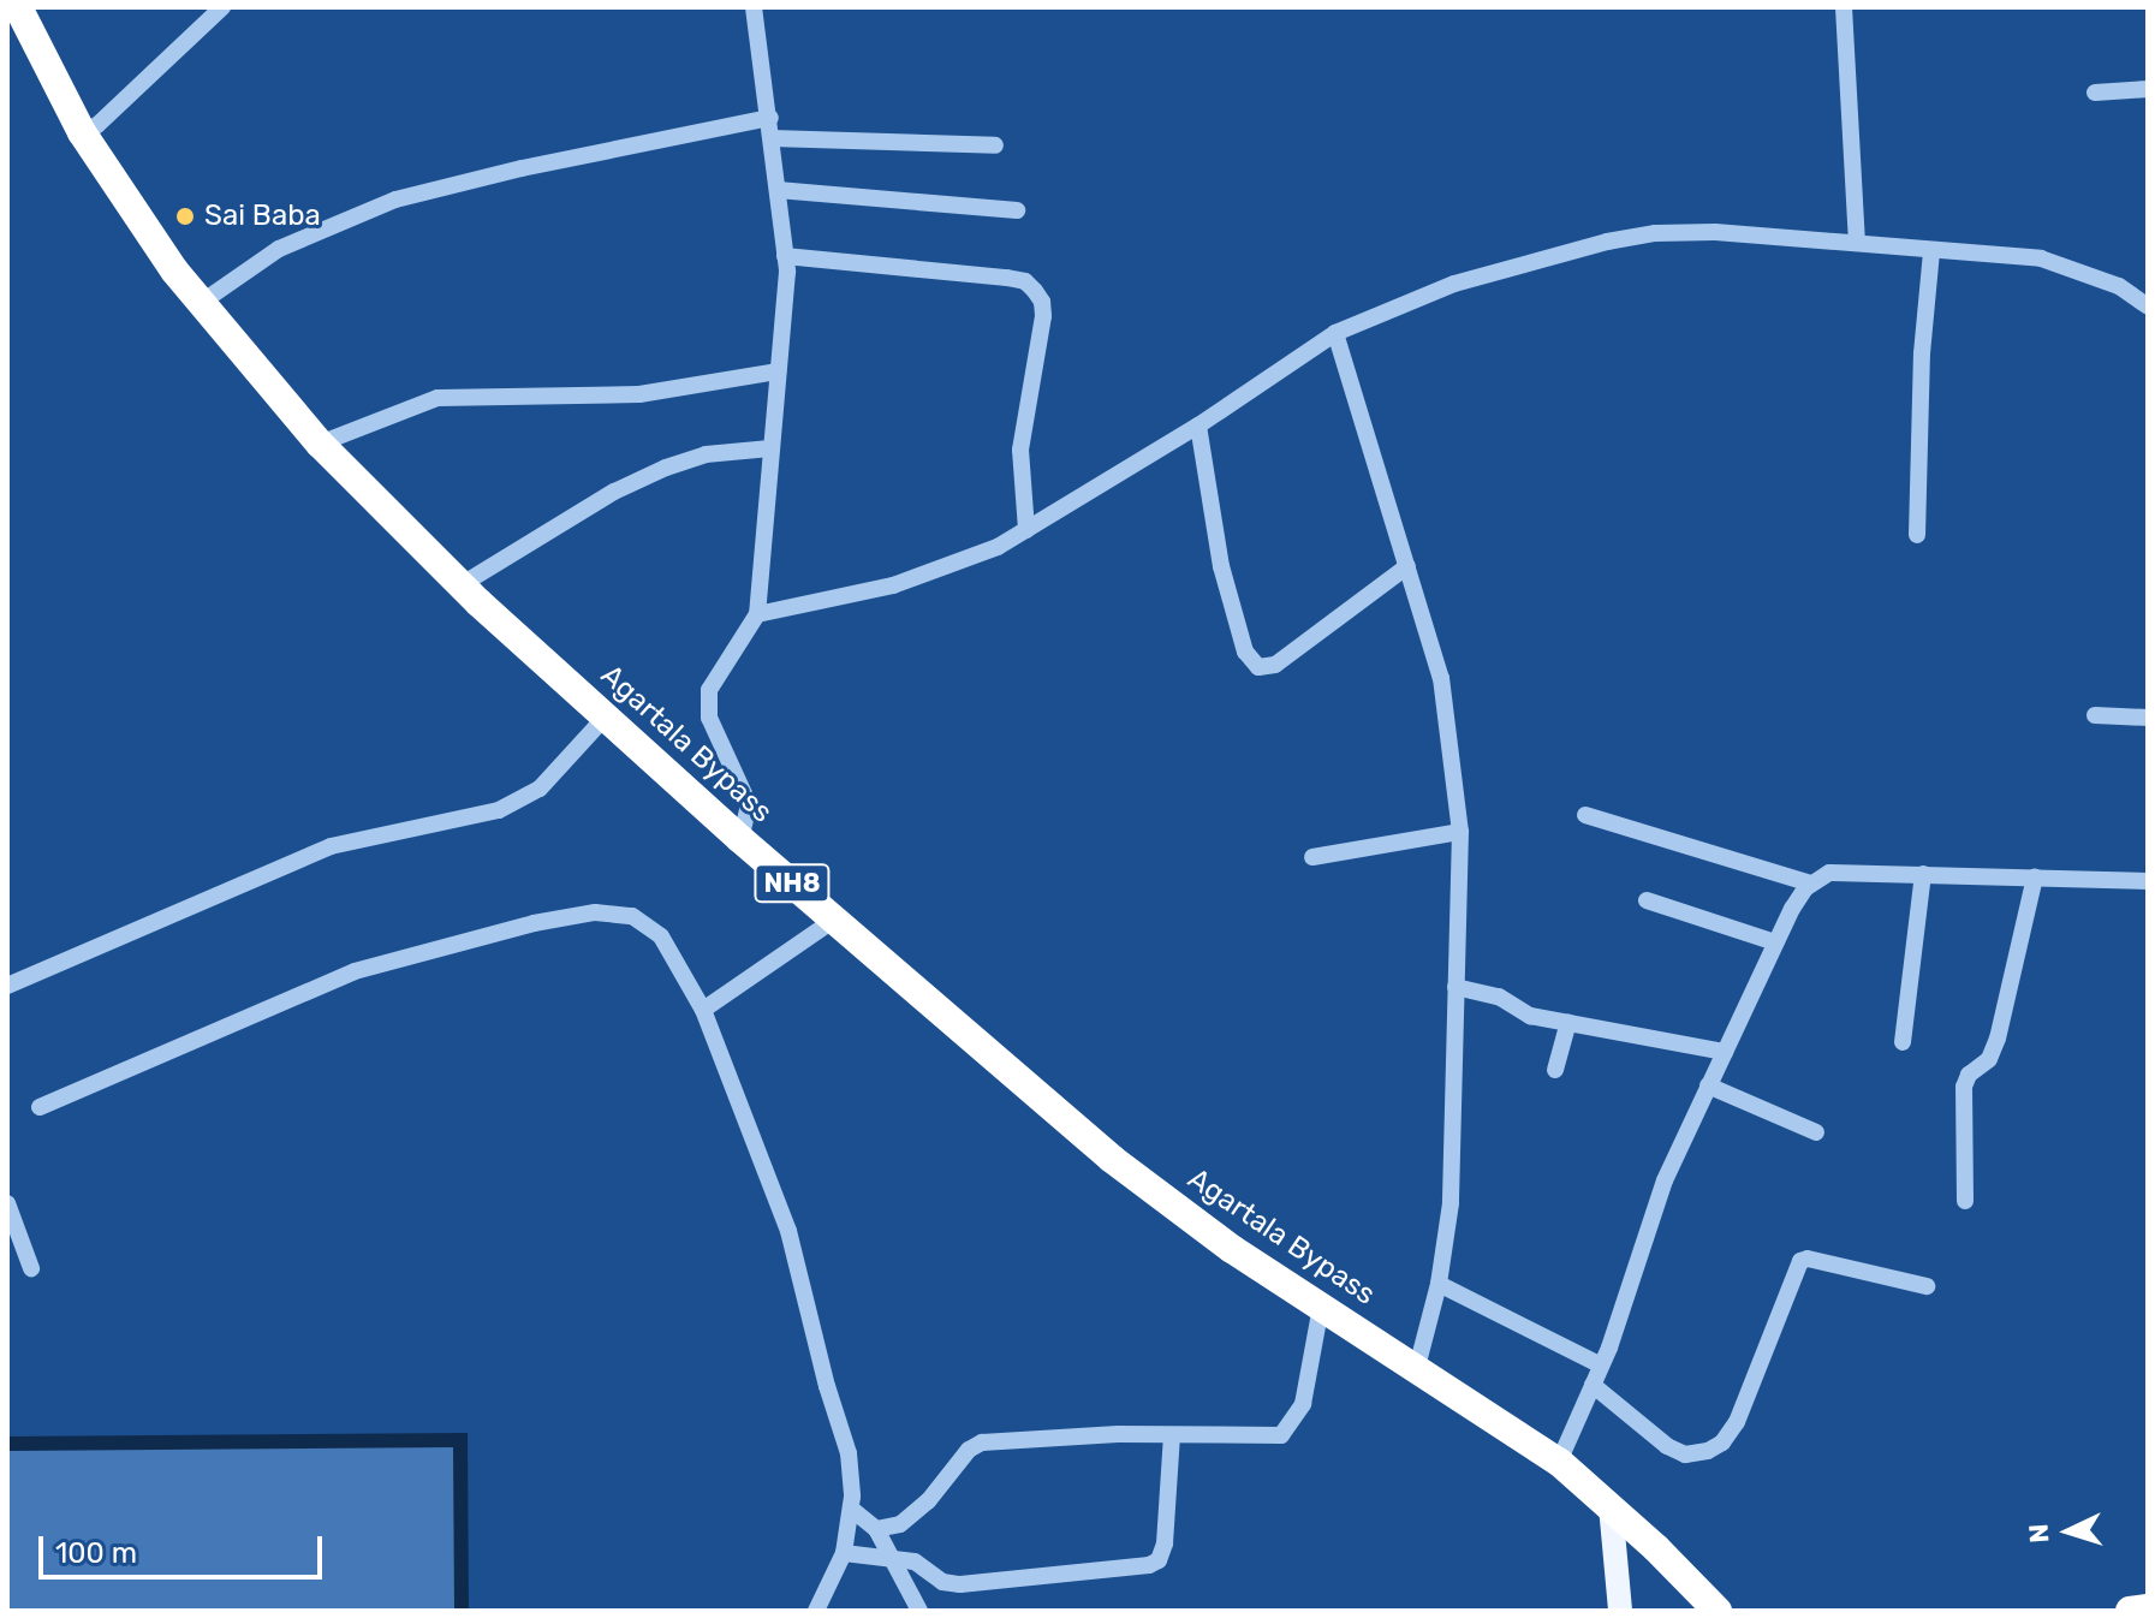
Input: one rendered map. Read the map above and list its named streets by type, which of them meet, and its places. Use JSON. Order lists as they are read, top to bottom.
{
  "streets": {
    "highway": ["Agartala Bypass", "NH8"]
  },
  "places": ["Sai Baba"],
  "scale_bar": "100 m",
  "north": "left"
}
